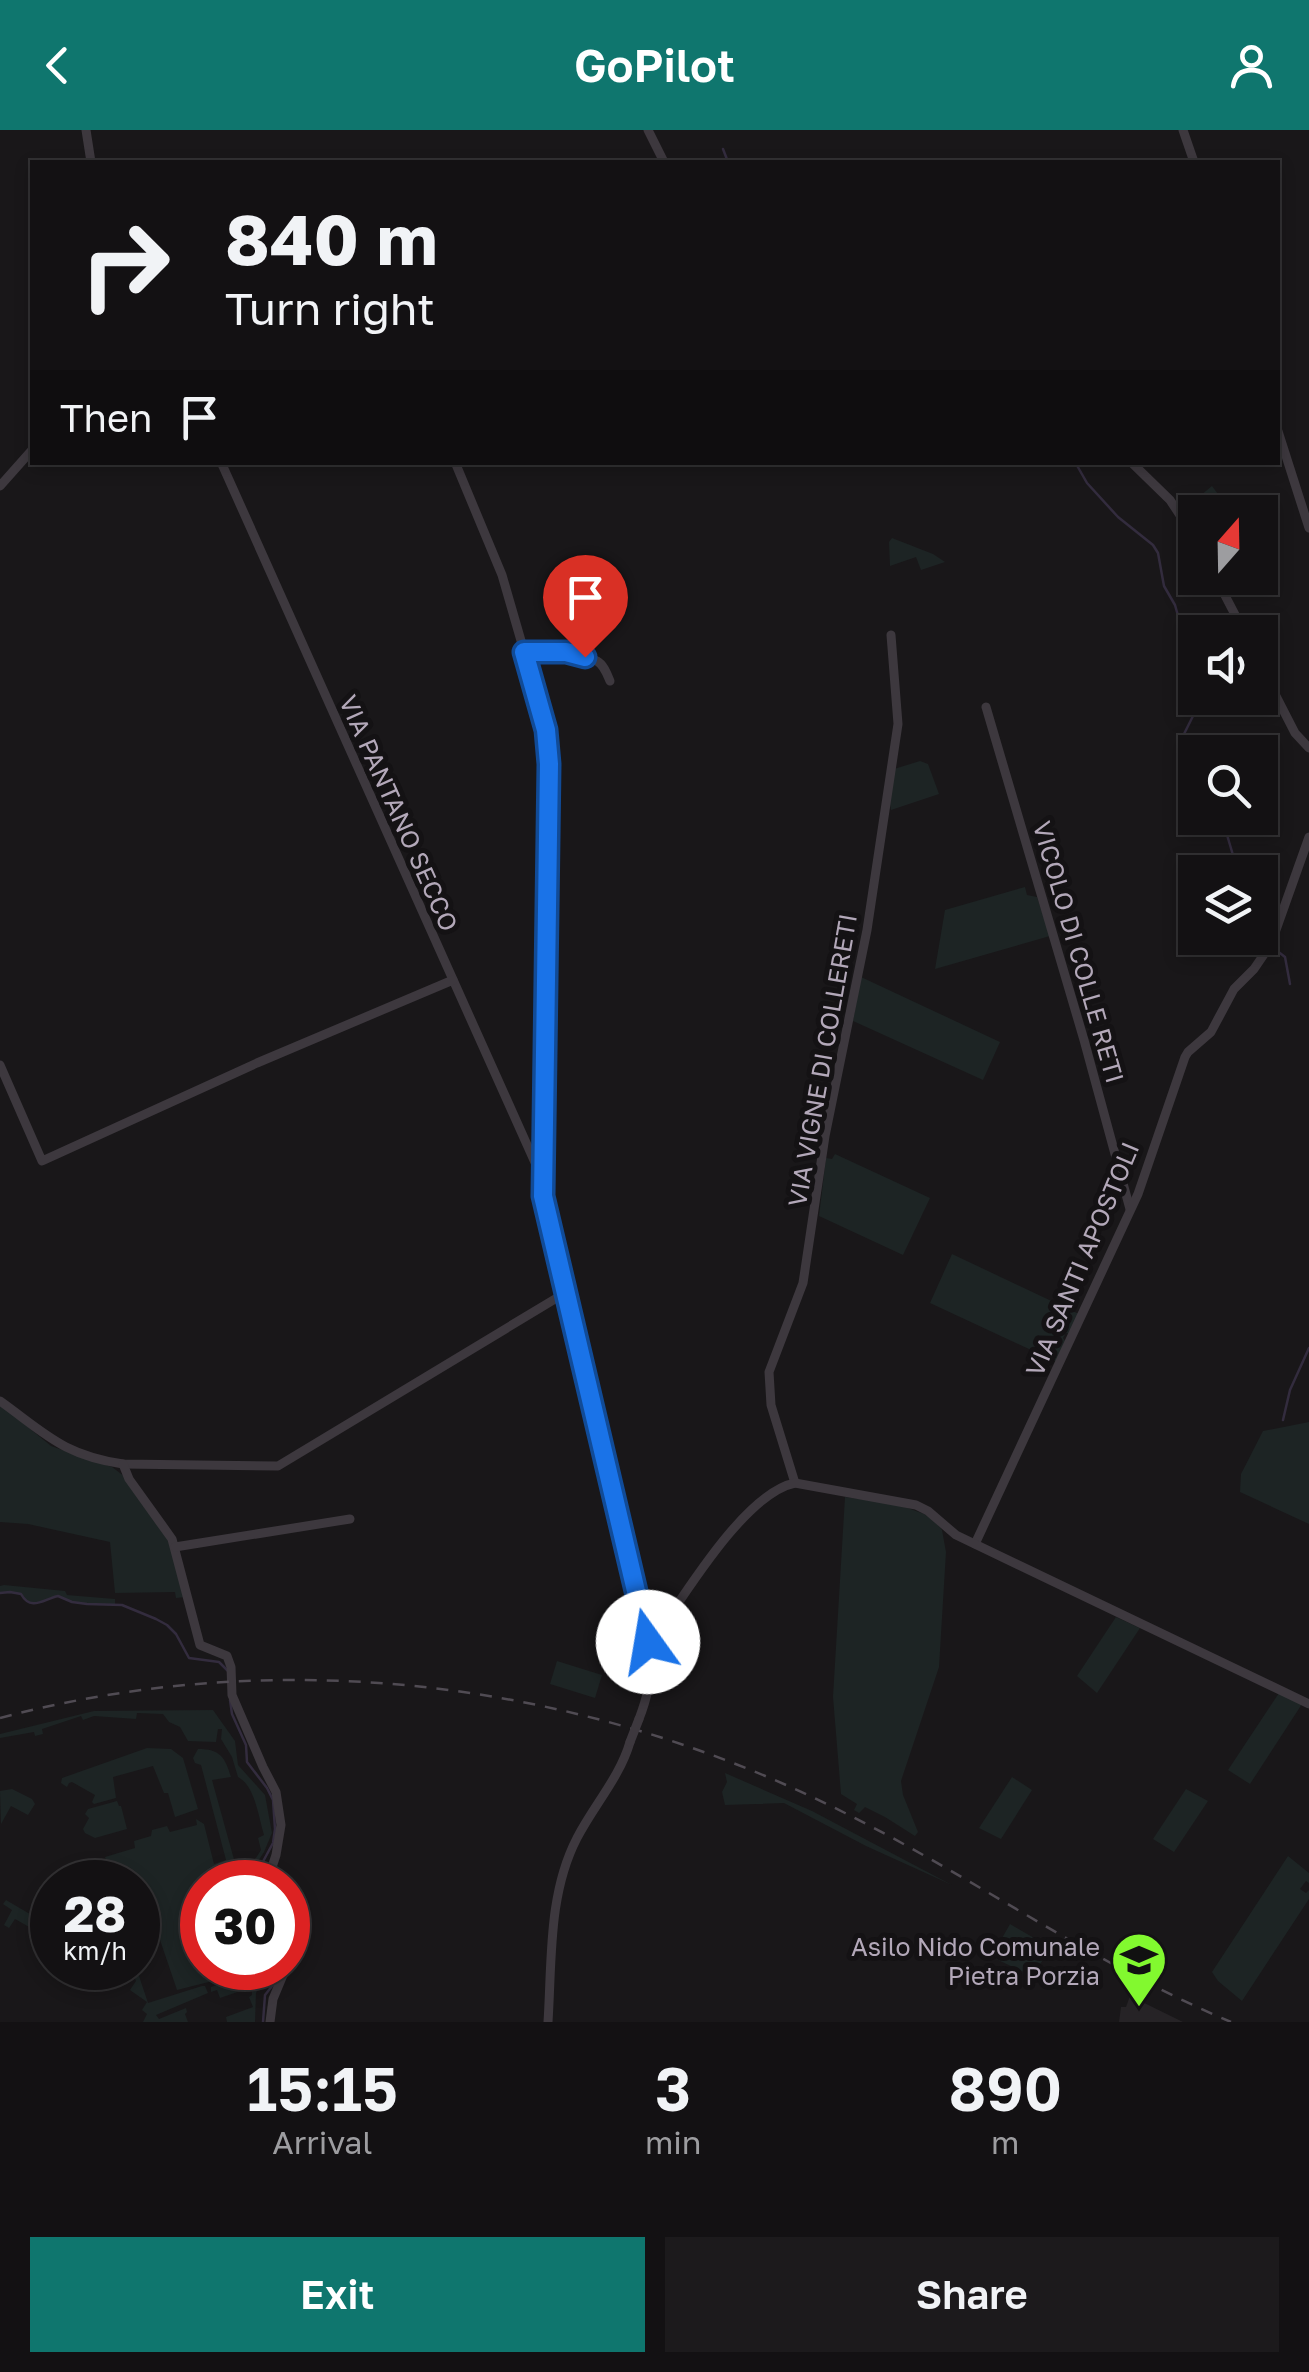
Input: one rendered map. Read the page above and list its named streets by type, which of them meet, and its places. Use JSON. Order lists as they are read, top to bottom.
{
  "streets": {
    "street": [
      "VIA PANTANO SECCO",
      "VICOLO DI COLLE RETI",
      "VIA VIGNE DI COLLERETI",
      "VIA SANTI APOSTOLI"
    ]
  },
  "crossings": [
    ["VICOLO DI COLLE RETI", "VIA SANTI APOSTOLI"]
  ],
  "places": {
    "school or university": ["Asilo Nido Comunale Pietra Porzia"]
  },
  "north": "top",
  "page": {
    "header": "GoPilot",
    "turn": ["840 m", "Turn right"],
    "then": "Then",
    "speed": "28 km/h",
    "limit": "30",
    "eta": [
      "15:15",
      "Arrival",
      "3",
      "min",
      "890",
      "m"
    ],
    "buttons": ["Exit", "Share"]
  }
}
